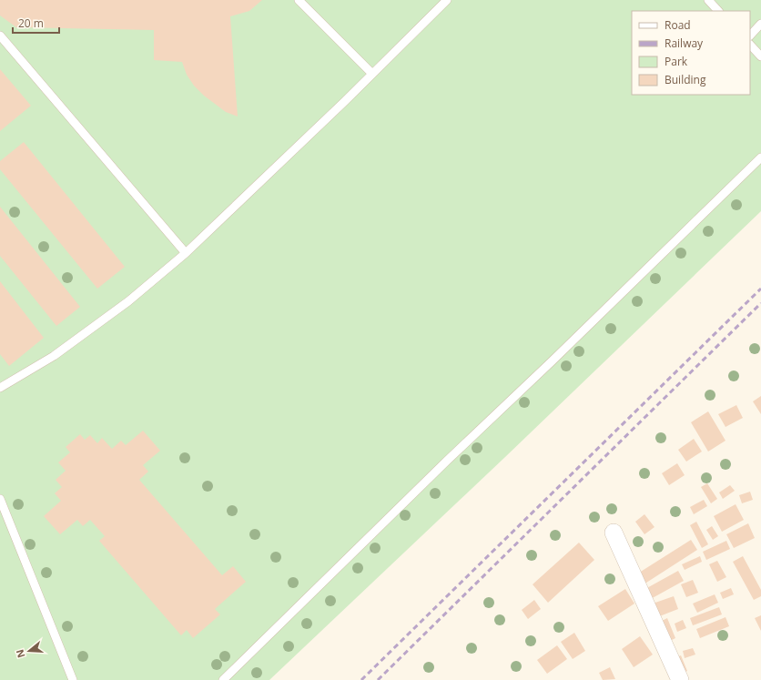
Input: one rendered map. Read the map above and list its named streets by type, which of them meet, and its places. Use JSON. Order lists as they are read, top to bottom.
{
  "legend": [
    "Road",
    "Railway",
    "Park",
    "Building"
  ],
  "scale_bar": "20 m",
  "north": "left"
}
